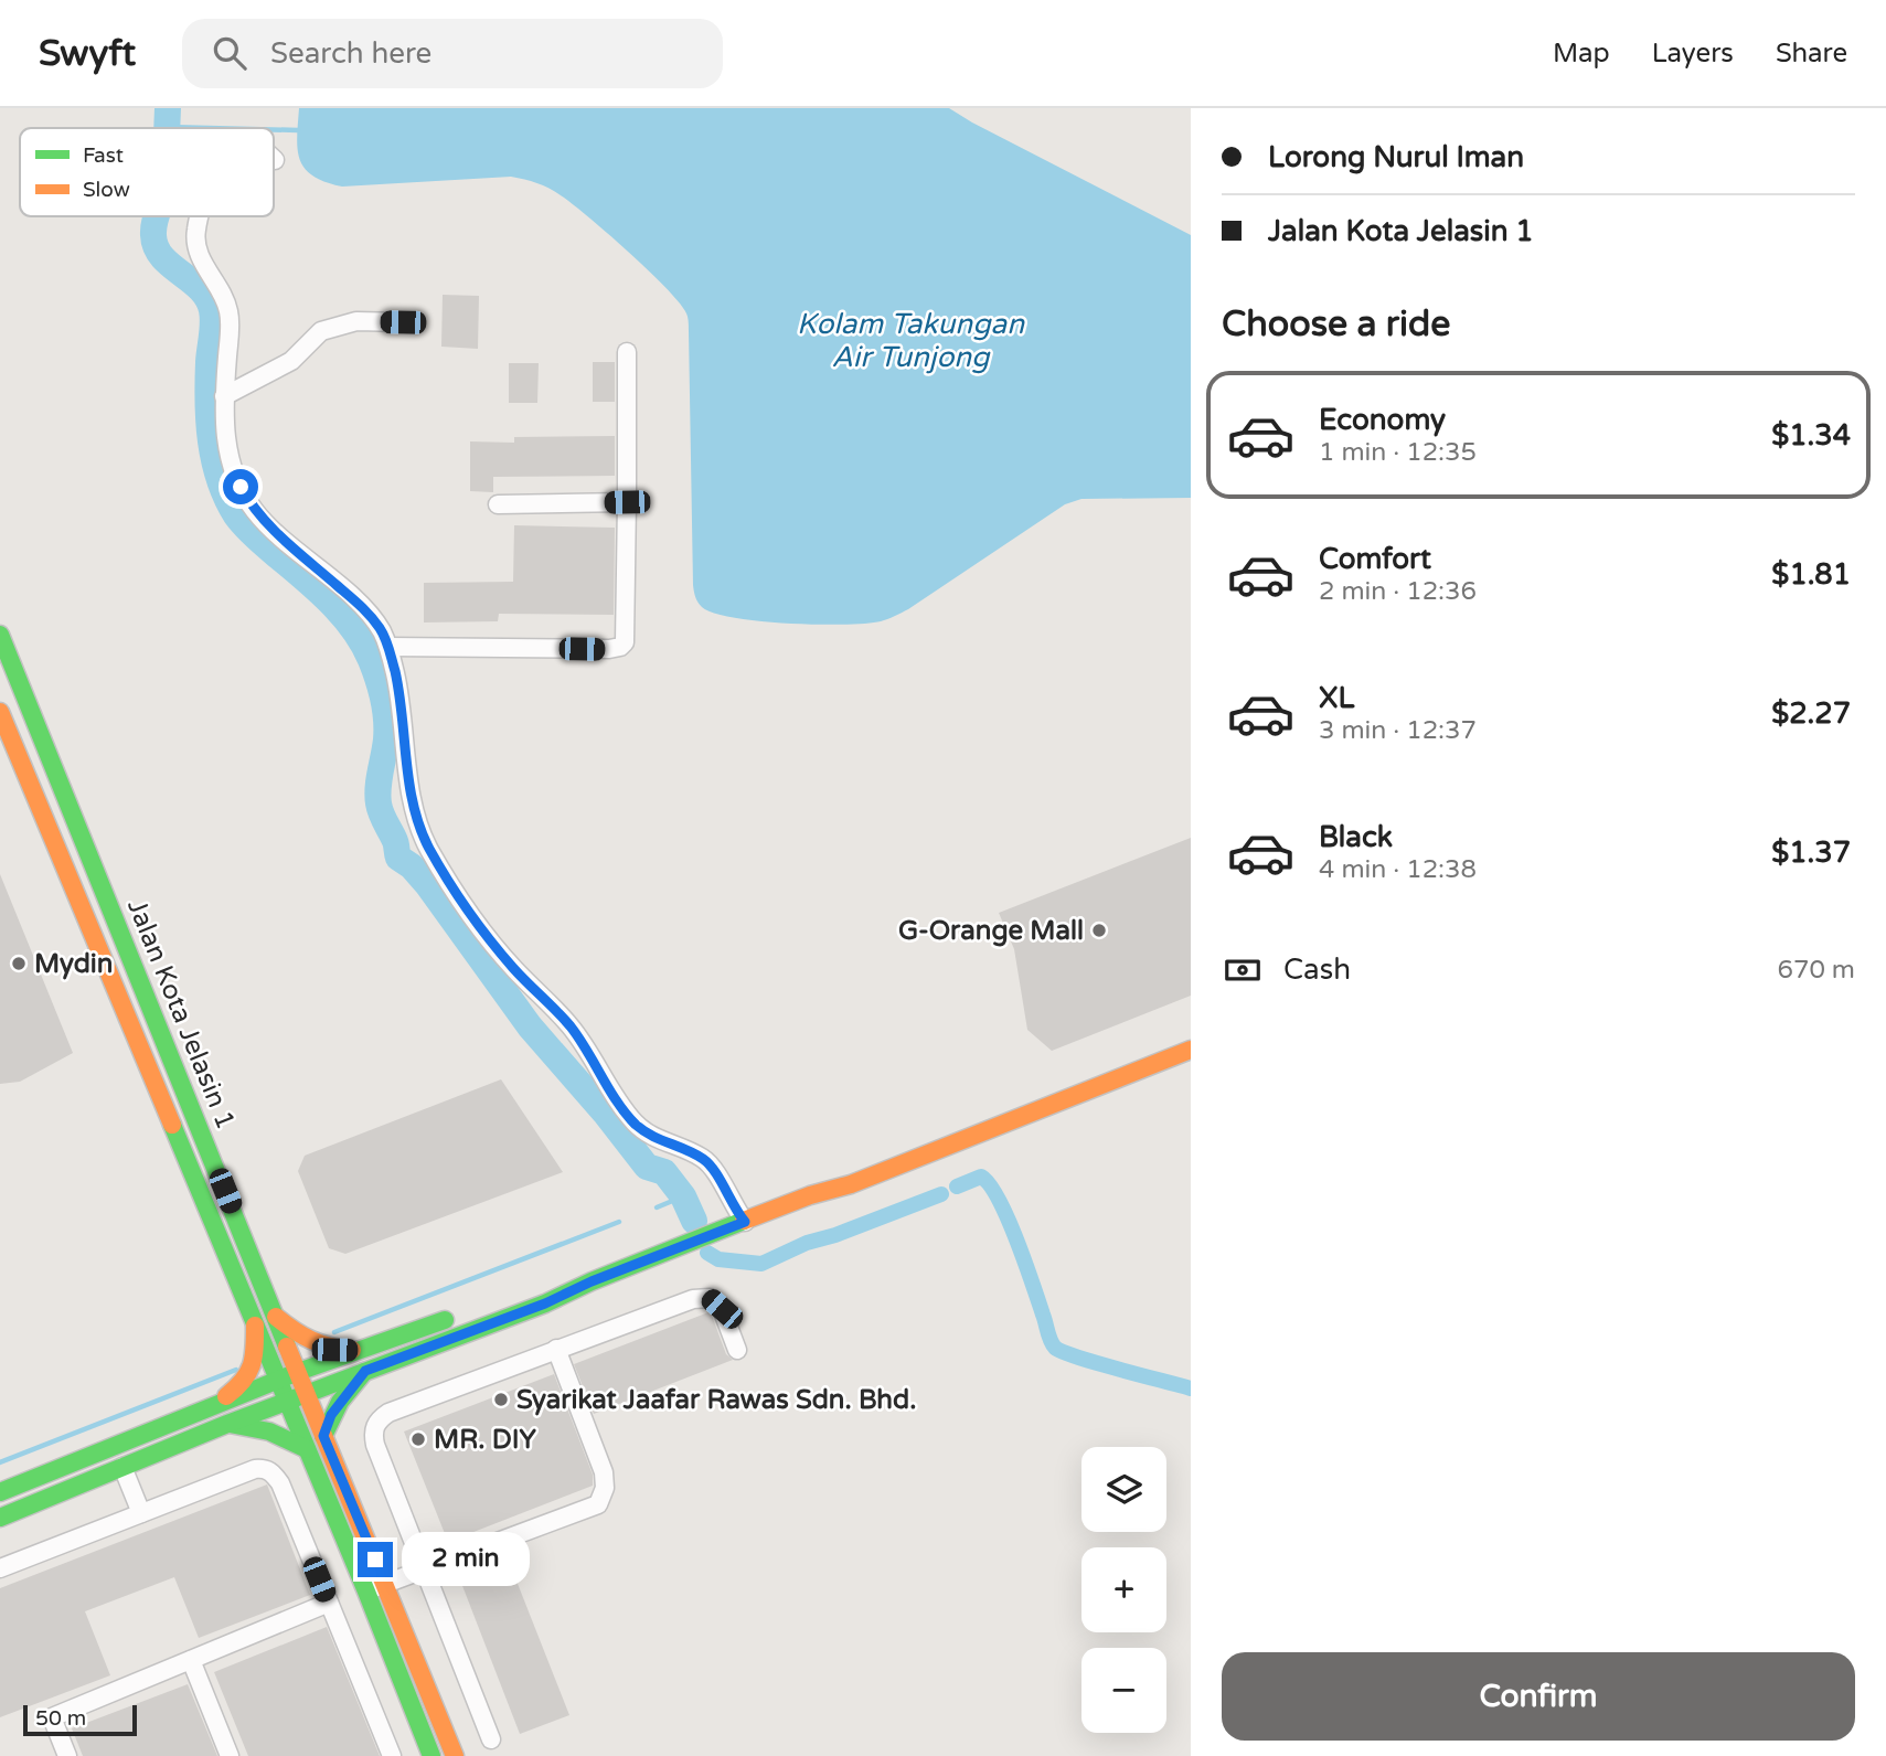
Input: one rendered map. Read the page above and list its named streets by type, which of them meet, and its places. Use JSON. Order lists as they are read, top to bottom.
{
  "streets": {
    "main road": ["Jalan Kota Jelasin 1"]
  },
  "water": ["Kolam Takungan Air Tunjong"],
  "places": [
    "G-Orange Mall",
    "Mydin",
    "Syarikat Jaafar Rawas Sdn. Bhd.",
    "MR. DIY"
  ],
  "legend": ["Fast", "Slow"],
  "scale_bar": "50 m",
  "page": {
    "header": "Swyft",
    "search": "Search here",
    "nav": ["Map", "Layers", "Share"],
    "banner": ["Lorong Nurul Iman", "Jalan Kota Jelasin 1"],
    "heading": "Choose a ride",
    "list": [
      {
        "name": "Economy",
        "note": "1 min · 12:35",
        "value": "$1.34"
      },
      {
        "name": "Comfort",
        "note": "2 min · 12:36",
        "value": "$1.81"
      },
      {
        "name": "XL",
        "note": "3 min · 12:37",
        "value": "$2.27"
      },
      {
        "name": "Black",
        "note": "4 min · 12:38",
        "value": "$1.37"
      }
    ],
    "pay": ["Cash", "670 m"],
    "map_buttons": ["+", "−"],
    "bubble": "2 min",
    "buttons": "Confirm",
    "scale": "50 m"
  }
}
